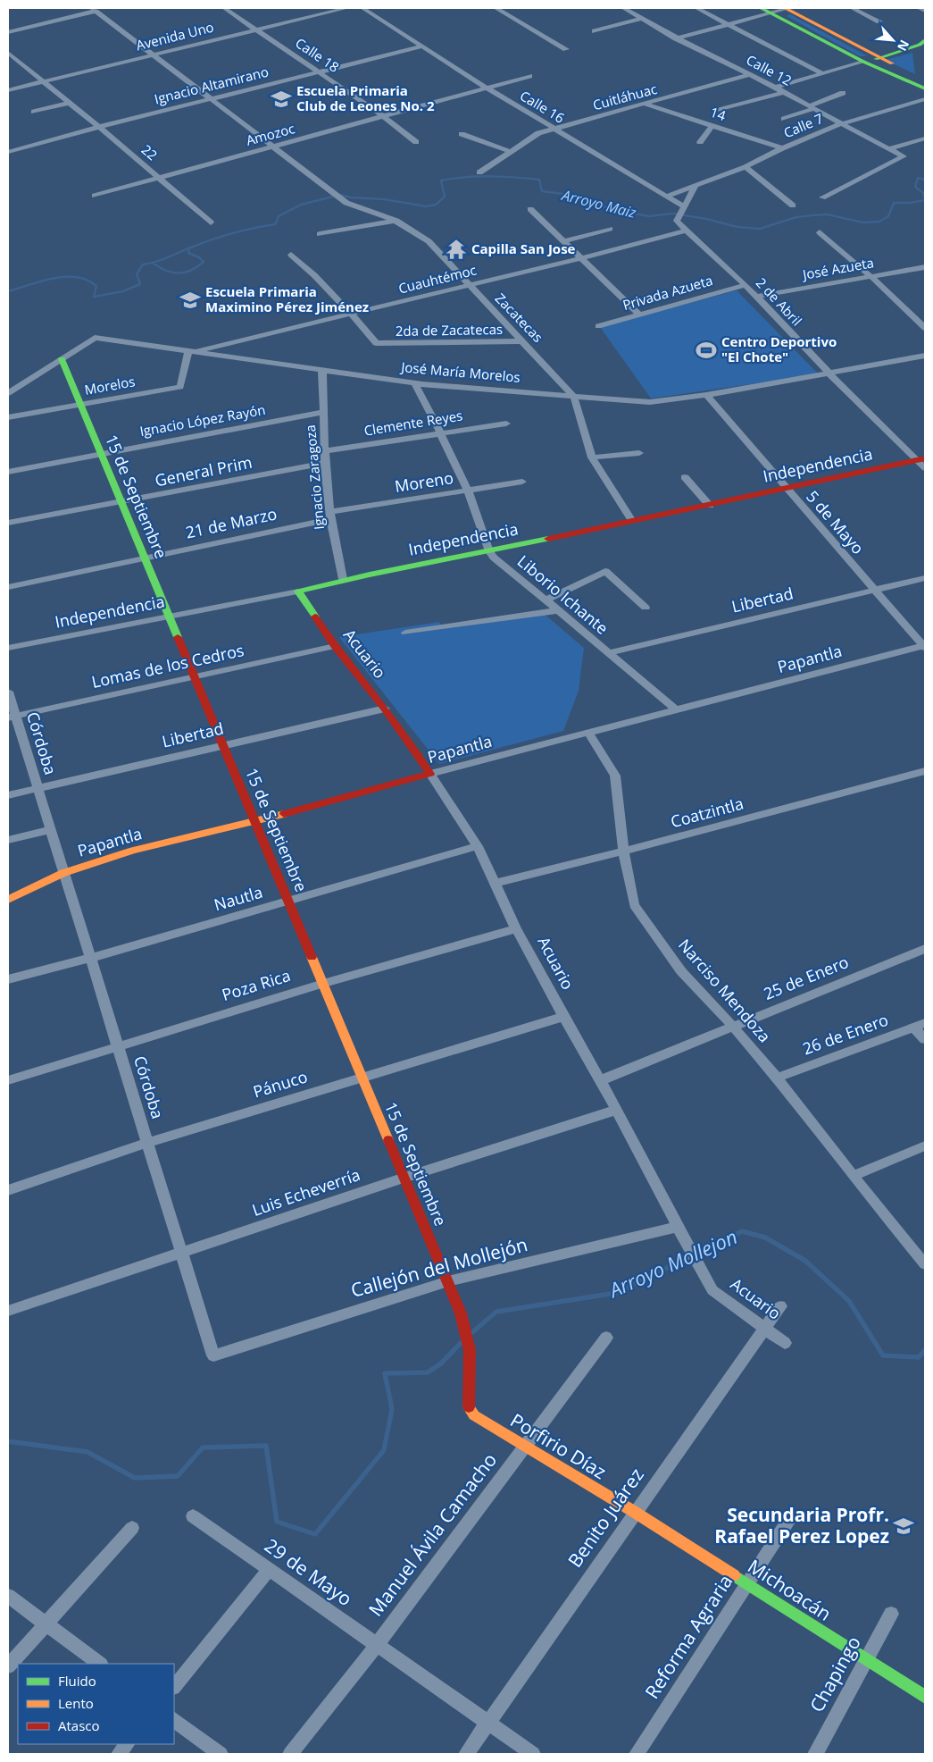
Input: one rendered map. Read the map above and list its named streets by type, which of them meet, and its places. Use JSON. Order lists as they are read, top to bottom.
{
  "streets": {
    "street": [
      "Avenida Uno",
      "Calle 18",
      "Calle 12",
      "Ignacio Altamirano",
      "Cuitláhuac",
      "Calle 16",
      "14",
      "Calle 7",
      "Amozoc",
      "22",
      "José Azueta",
      "Cuauhtémoc",
      "Privada Azueta",
      "2 de Abril",
      "Zacatecas",
      "2da de Zacatecas",
      "José María Morelos",
      "Morelos",
      "Ignacio López Rayón",
      "Clemente Reyes",
      "Independencia",
      "General Prim",
      "Ignacio Zaragoza",
      "Moreno",
      "15 de Septiembre",
      "5 de Mayo",
      "21 de Marzo",
      "Liborio Ichante",
      "Libertad",
      "Acuario",
      "Papantla",
      "Lomas de los Cedros",
      "Córdoba",
      "Coatzintla",
      "Nautla",
      "25 de Enero",
      "Poza Rica",
      "Narciso Mendoza",
      "26 de Enero",
      "Pánuco",
      "Luis Echeverría",
      "Callejón del Mollejón",
      "Porfirio Díaz",
      "Benito Juárez",
      "Manuel Ávila Camacho",
      "29 de Mayo",
      "Michoacán",
      "Reforma Agraria",
      "Chapingo"
    ]
  },
  "crossings": [
    ["Avenida Uno", "Calle 18"],
    ["Avenida Uno", "22"],
    ["Avenida Uno", "Zacatecas"],
    ["Calle 18", "Ignacio Altamirano"],
    ["Calle 18", "Amozoc"],
    ["Calle 12", "Cuitláhuac"],
    ["Calle 12", "Calle 7"],
    ["Ignacio Altamirano", "Calle 16"],
    ["Ignacio Altamirano", "22"],
    ["Ignacio Altamirano", "Zacatecas"],
    ["Cuitláhuac", "Calle 16"],
    ["Cuitláhuac", "14"],
    ["Calle 16", "Calle 7"],
    ["Calle 16", "Amozoc"],
    ["14", "Calle 7"],
    ["Amozoc", "22"],
    ["Amozoc", "Zacatecas"],
    ["José Azueta", "2 de Abril"],
    ["Cuauhtémoc", "2 de Abril"],
    ["Cuauhtémoc", "Zacatecas"],
    ["Cuauhtémoc", "2da de Zacatecas"],
    ["Cuauhtémoc", "José María Morelos"],
    ["Cuauhtémoc", "Morelos"],
    ["Privada Azueta", "2 de Abril"],
    ["2 de Abril", "José María Morelos"],
    ["2 de Abril", "Independencia"],
    ["Zacatecas", "2da de Zacatecas"],
    ["Zacatecas", "José María Morelos"],
    ["Zacatecas", "Independencia"],
    ["José María Morelos", "Morelos"],
    ["José María Morelos", "Ignacio Zaragoza"],
    ["José María Morelos", "15 de Septiembre"],
    ["José María Morelos", "5 de Mayo"],
    ["José María Morelos", "Liborio Ichante"],
    ["Morelos", "15 de Septiembre"],
    ["Ignacio López Rayón", "Ignacio Zaragoza"],
    ["Ignacio López Rayón", "15 de Septiembre"],
    ["Clemente Reyes", "Ignacio Zaragoza"],
    ["Clemente Reyes", "Liborio Ichante"],
    ["Independencia", "Ignacio Zaragoza"],
    ["Independencia", "15 de Septiembre"],
    ["Independencia", "5 de Mayo"],
    ["Independencia", "Liborio Ichante"],
    ["Independencia", "Acuario"],
    ["General Prim", "Ignacio Zaragoza"],
    ["General Prim", "15 de Septiembre"],
    ["Ignacio Zaragoza", "Moreno"],
    ["Ignacio Zaragoza", "21 de Marzo"],
    ["Moreno", "21 de Marzo"],
    ["Moreno", "Liborio Ichante"],
    ["15 de Septiembre", "21 de Marzo"],
    ["15 de Septiembre", "Libertad"],
    ["15 de Septiembre", "Papantla"],
    ["15 de Septiembre", "Lomas de los Cedros"],
    ["15 de Septiembre", "Nautla"],
    ["15 de Septiembre", "Poza Rica"],
    ["15 de Septiembre", "Pánuco"],
    ["15 de Septiembre", "Luis Echeverría"],
    ["15 de Septiembre", "Callejón del Mollejón"],
    ["15 de Septiembre", "Porfirio Díaz"],
    ["5 de Mayo", "Libertad"],
    ["5 de Mayo", "Papantla"],
    ["Liborio Ichante", "Libertad"],
    ["Liborio Ichante", "Papantla"],
    ["Libertad", "Acuario"],
    ["Libertad", "Córdoba"],
    ["Acuario", "Papantla"],
    ["Acuario", "Lomas de los Cedros"],
    ["Acuario", "Coatzintla"],
    ["Acuario", "Nautla"],
    ["Acuario", "25 de Enero"],
    ["Acuario", "Poza Rica"],
    ["Acuario", "Pánuco"],
    ["Acuario", "Luis Echeverría"],
    ["Acuario", "Callejón del Mollejón"],
    ["Acuario", "Benito Juárez"],
    ["Papantla", "Córdoba"],
    ["Papantla", "Narciso Mendoza"],
    ["Lomas de los Cedros", "Córdoba"],
    ["Córdoba", "Nautla"],
    ["Córdoba", "Poza Rica"],
    ["Córdoba", "Pánuco"],
    ["Córdoba", "Luis Echeverría"],
    ["Córdoba", "Callejón del Mollejón"],
    ["Coatzintla", "Narciso Mendoza"],
    ["25 de Enero", "Narciso Mendoza"],
    ["Narciso Mendoza", "26 de Enero"],
    ["Porfirio Díaz", "Benito Juárez"],
    ["Porfirio Díaz", "Manuel Ávila Camacho"],
    ["Porfirio Díaz", "Michoacán"],
    ["Benito Juárez", "29 de Mayo"],
    ["Benito Juárez", "Michoacán"],
    ["Manuel Ávila Camacho", "29 de Mayo"],
    ["Michoacán", "Reforma Agraria"],
    ["Michoacán", "Chapingo"]
  ],
  "water": ["Arroyo Maiz", "Arroyo Mollejon"],
  "places": {
    "school or university": ["Escuela Primaria Club de Leones No. 2", "Escuela Primaria Maximino Pérez Jiménez", "Secundaria Profr. Rafael Perez Lopez"],
    "temple": ["Capilla San Jose"],
    "sports": ["Centro Deportivo \"El Chote\""]
  },
  "legend": ["Fluido", "Lento", "Atasco"],
  "north": "bottom right"
}
